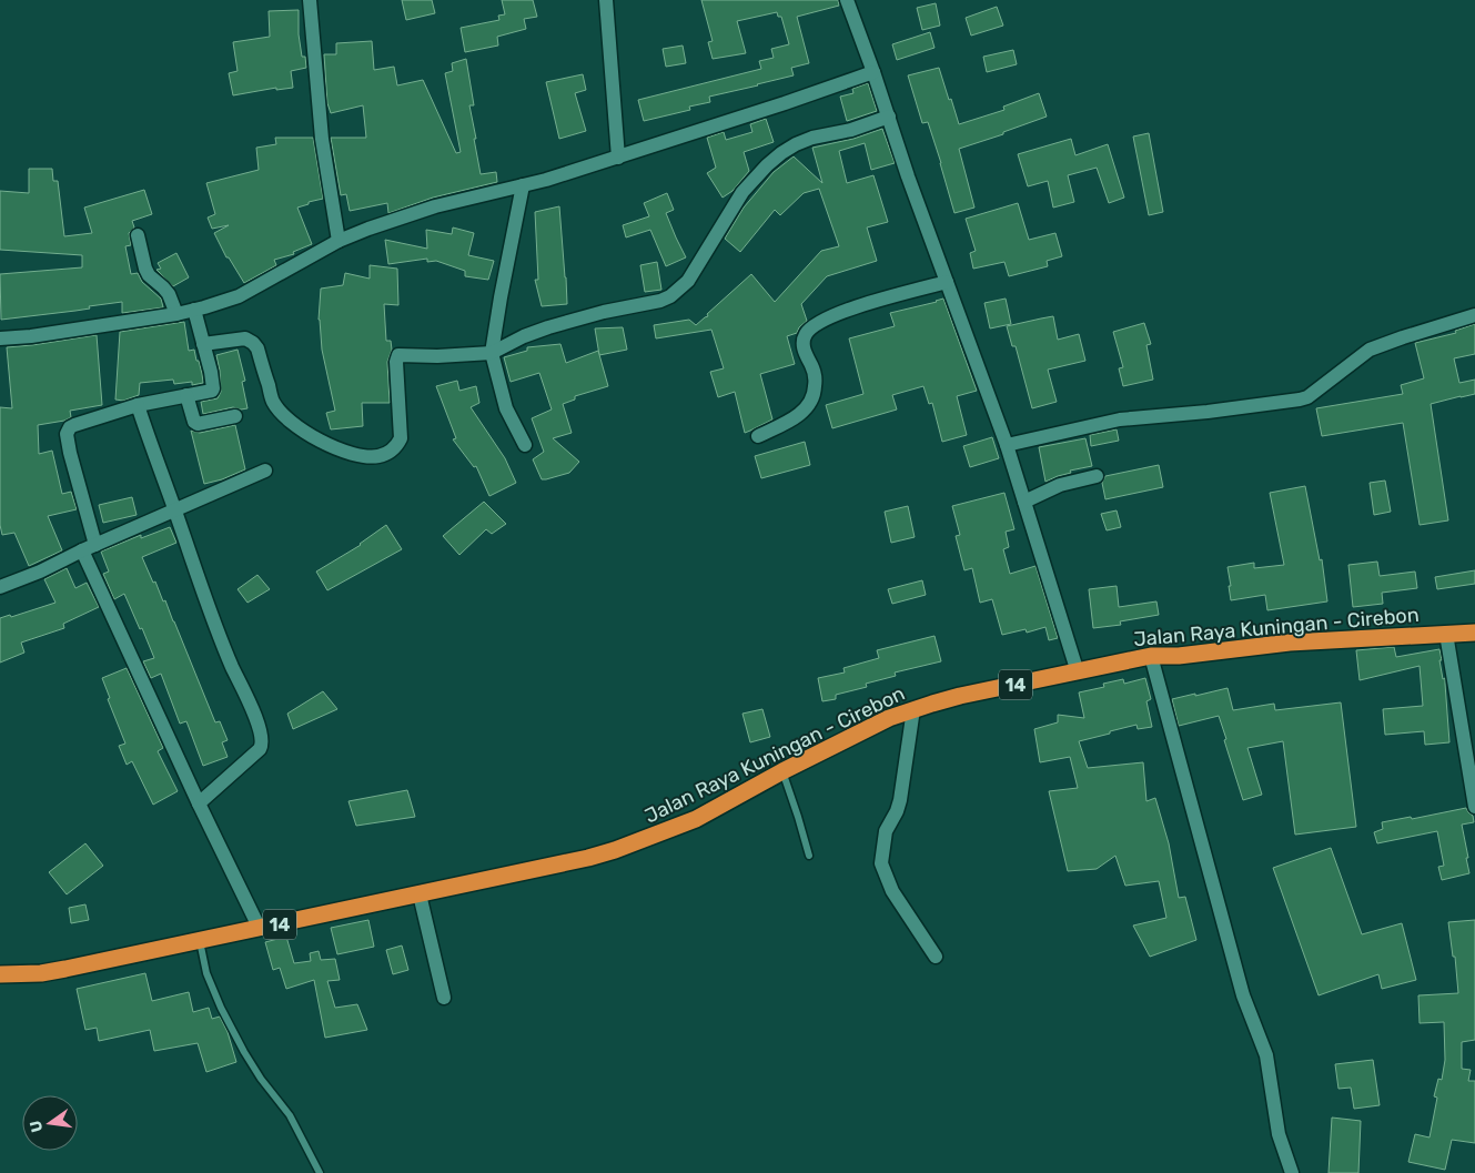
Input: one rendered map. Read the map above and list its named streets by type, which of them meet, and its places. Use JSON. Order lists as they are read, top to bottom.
{
  "streets": {
    "highway": ["Jalan Raya Kuningan - Cirebon", "14"]
  },
  "north": "left"
}
